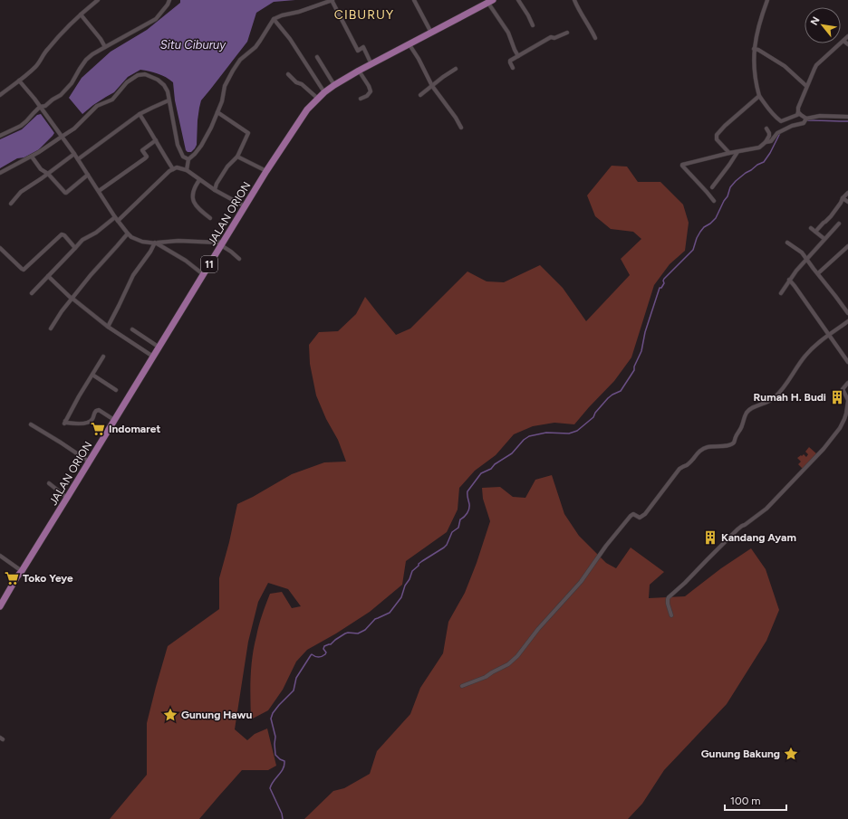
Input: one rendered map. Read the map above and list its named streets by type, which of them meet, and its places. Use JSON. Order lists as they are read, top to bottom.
{
  "streets": {
    "highway": ["JALAN ORION", "11"]
  },
  "districts": ["CIBURUY"],
  "water": ["Situ Ciburuy"],
  "places": {
    "building": ["Rumah H. Budi", "Kandang Ayam"],
    "supermarket": ["Indomaret", "Toko Yeye"],
    "place": ["Gunung Hawu", "Gunung Bakung"]
  },
  "scale_bar": "100 m",
  "north": "top left"
}
